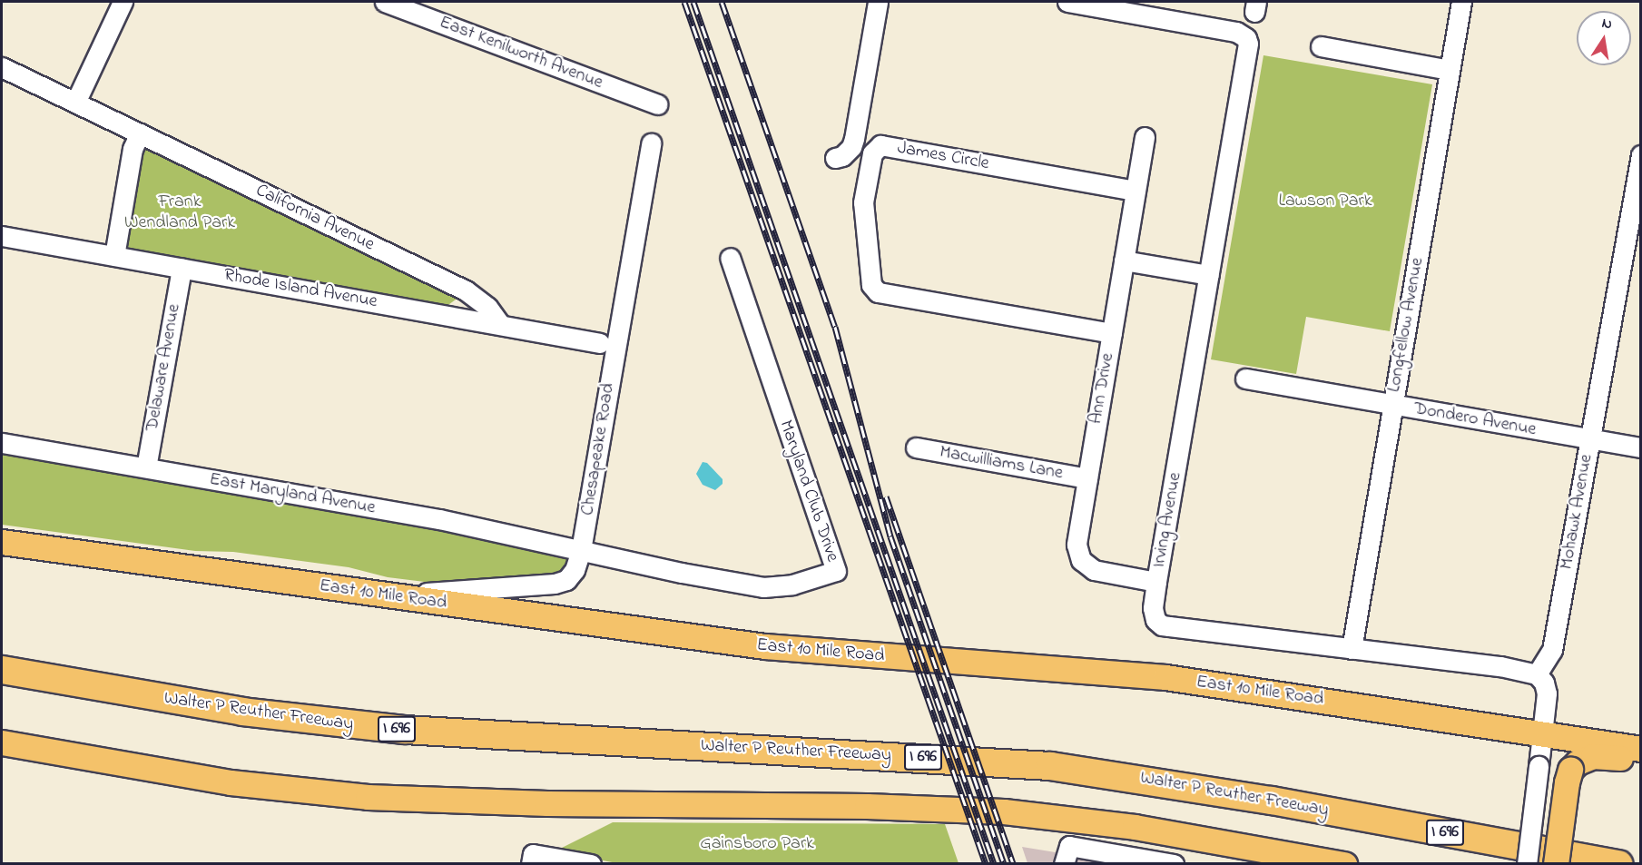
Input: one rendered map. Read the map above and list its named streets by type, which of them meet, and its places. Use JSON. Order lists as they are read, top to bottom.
{
  "streets": {
    "highway": ["Walter P Reuther Freeway", "I 696"],
    "main road": ["East 10 Mile Road"],
    "street": [
      "East Kenilworth Avenue",
      "James Circle",
      "California Avenue",
      "Rhode Island Avenue",
      "Longfellow Avenue",
      "Delaware Avenue",
      "Ann Drive",
      "Dondero Avenue",
      "Chesapeake Road",
      "Macwilliams Lane",
      "Maryland Club Drive",
      "East Maryland Avenue",
      "Mohawk Avenue",
      "Irving Avenue"
    ]
  },
  "crossings": [
    ["James Circle", "Ann Drive"],
    ["California Avenue", "Rhode Island Avenue"],
    ["Rhode Island Avenue", "Delaware Avenue"],
    ["Longfellow Avenue", "Dondero Avenue"],
    ["Longfellow Avenue", "Irving Avenue"],
    ["Delaware Avenue", "East Maryland Avenue"],
    ["Ann Drive", "Macwilliams Lane"],
    ["Ann Drive", "Irving Avenue"],
    ["Dondero Avenue", "Mohawk Avenue"],
    ["Chesapeake Road", "Maryland Club Drive"],
    ["Chesapeake Road", "East Maryland Avenue"],
    ["Chesapeake Road", "East 10 Mile Road"],
    ["Maryland Club Drive", "East Maryland Avenue"],
    ["Mohawk Avenue", "Irving Avenue"]
  ],
  "parks": ["Lawson Park", "Frank Wendland Park", "Gainsboro Park"],
  "north": "top"
}
